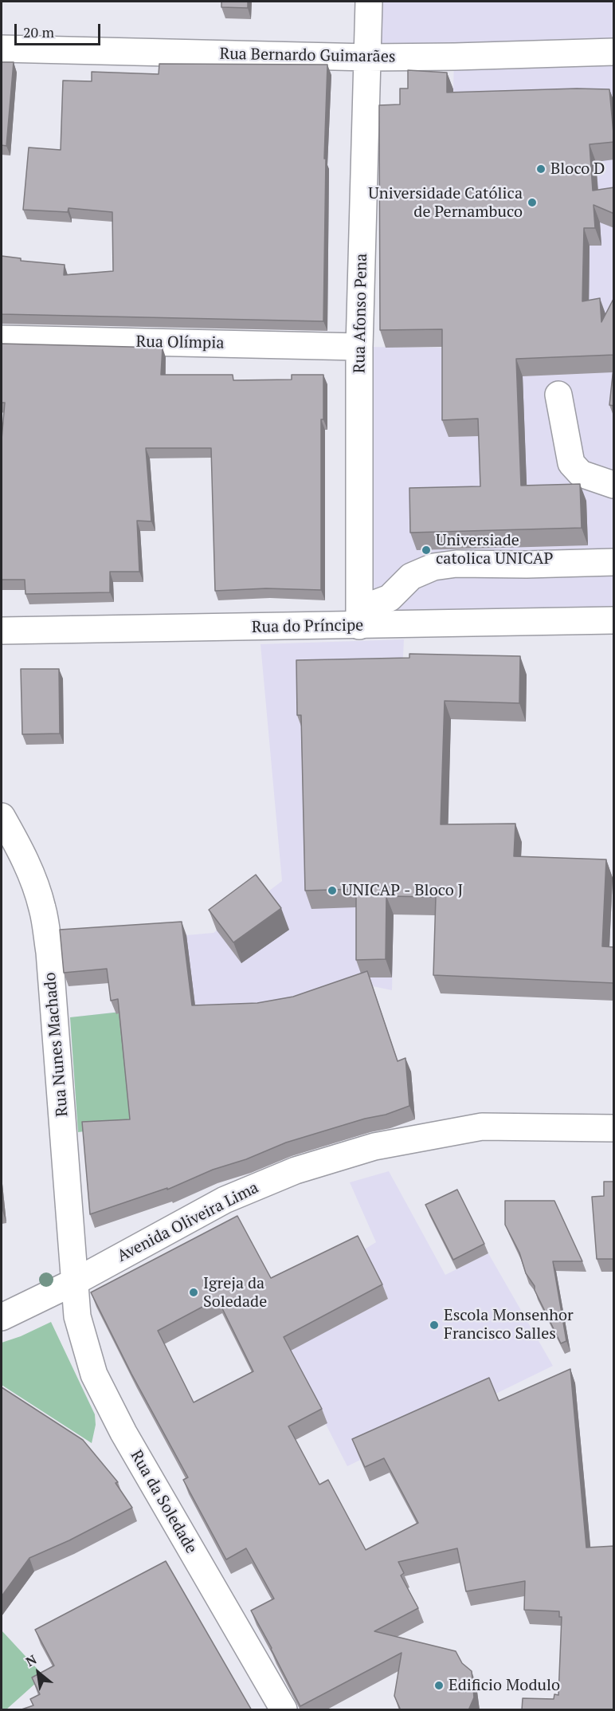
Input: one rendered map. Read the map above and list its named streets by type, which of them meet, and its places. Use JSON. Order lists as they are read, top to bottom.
{
  "streets": {
    "street": [
      "Rua Bernardo Guimarães",
      "Rua Afonso Pena",
      "Rua Olímpia",
      "Rua do Príncipe",
      "Rua Nunes Machado",
      "Avenida Oliveira Lima",
      "Rua da Soledade"
    ]
  },
  "crossings": [
    ["Rua Bernardo Guimarães", "Rua Afonso Pena"],
    ["Rua Afonso Pena", "Rua Olímpia"],
    ["Rua Afonso Pena", "Rua do Príncipe"],
    ["Rua Nunes Machado", "Avenida Oliveira Lima"],
    ["Rua Nunes Machado", "Rua da Soledade"],
    ["Avenida Oliveira Lima", "Rua da Soledade"]
  ],
  "places": [
    "Bloco D",
    "Universidade Católica de Pernambuco",
    "Universiade catolica UNICAP",
    "UNICAP - Bloco J",
    "Igreja da Soledade",
    "Escola Monsenhor Francisco Salles",
    "Edificio Modulo"
  ],
  "scale_bar": "20 m",
  "north": "top left"
}
